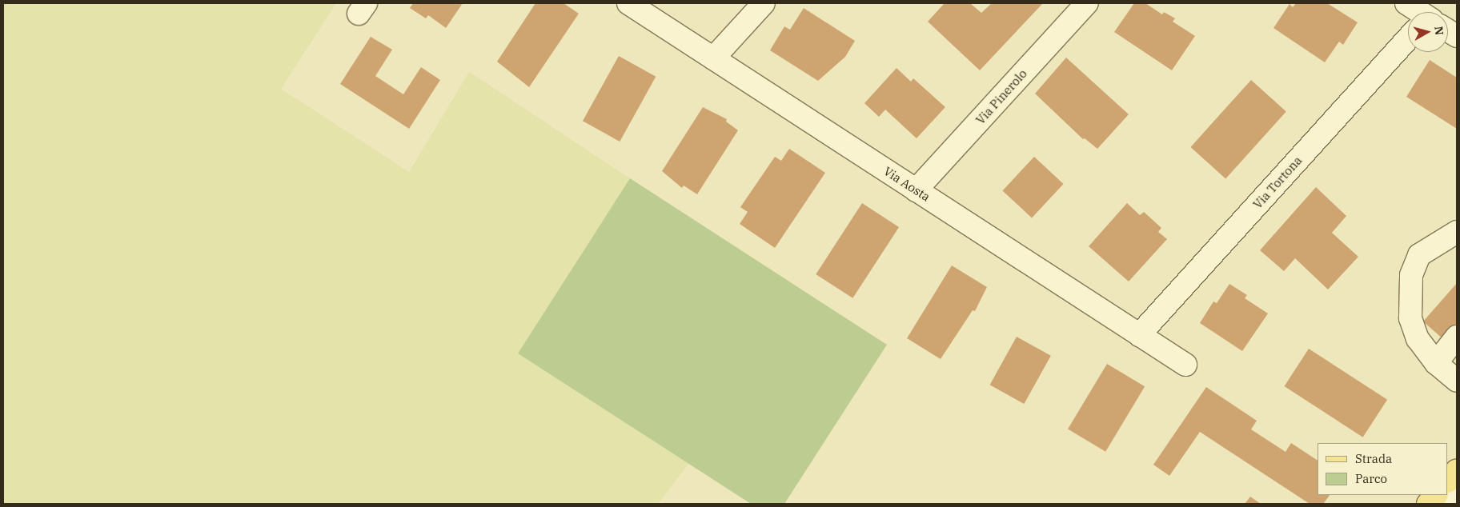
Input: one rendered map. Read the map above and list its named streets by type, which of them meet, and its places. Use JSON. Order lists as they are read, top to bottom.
{
  "streets": {
    "street": ["Via Pinerolo", "Via Tortona", "Via Aosta"]
  },
  "crossings": [
    ["Via Pinerolo", "Via Aosta"],
    ["Via Tortona", "Via Aosta"]
  ],
  "legend": ["Strada", "Parco"],
  "north": "right"
}
